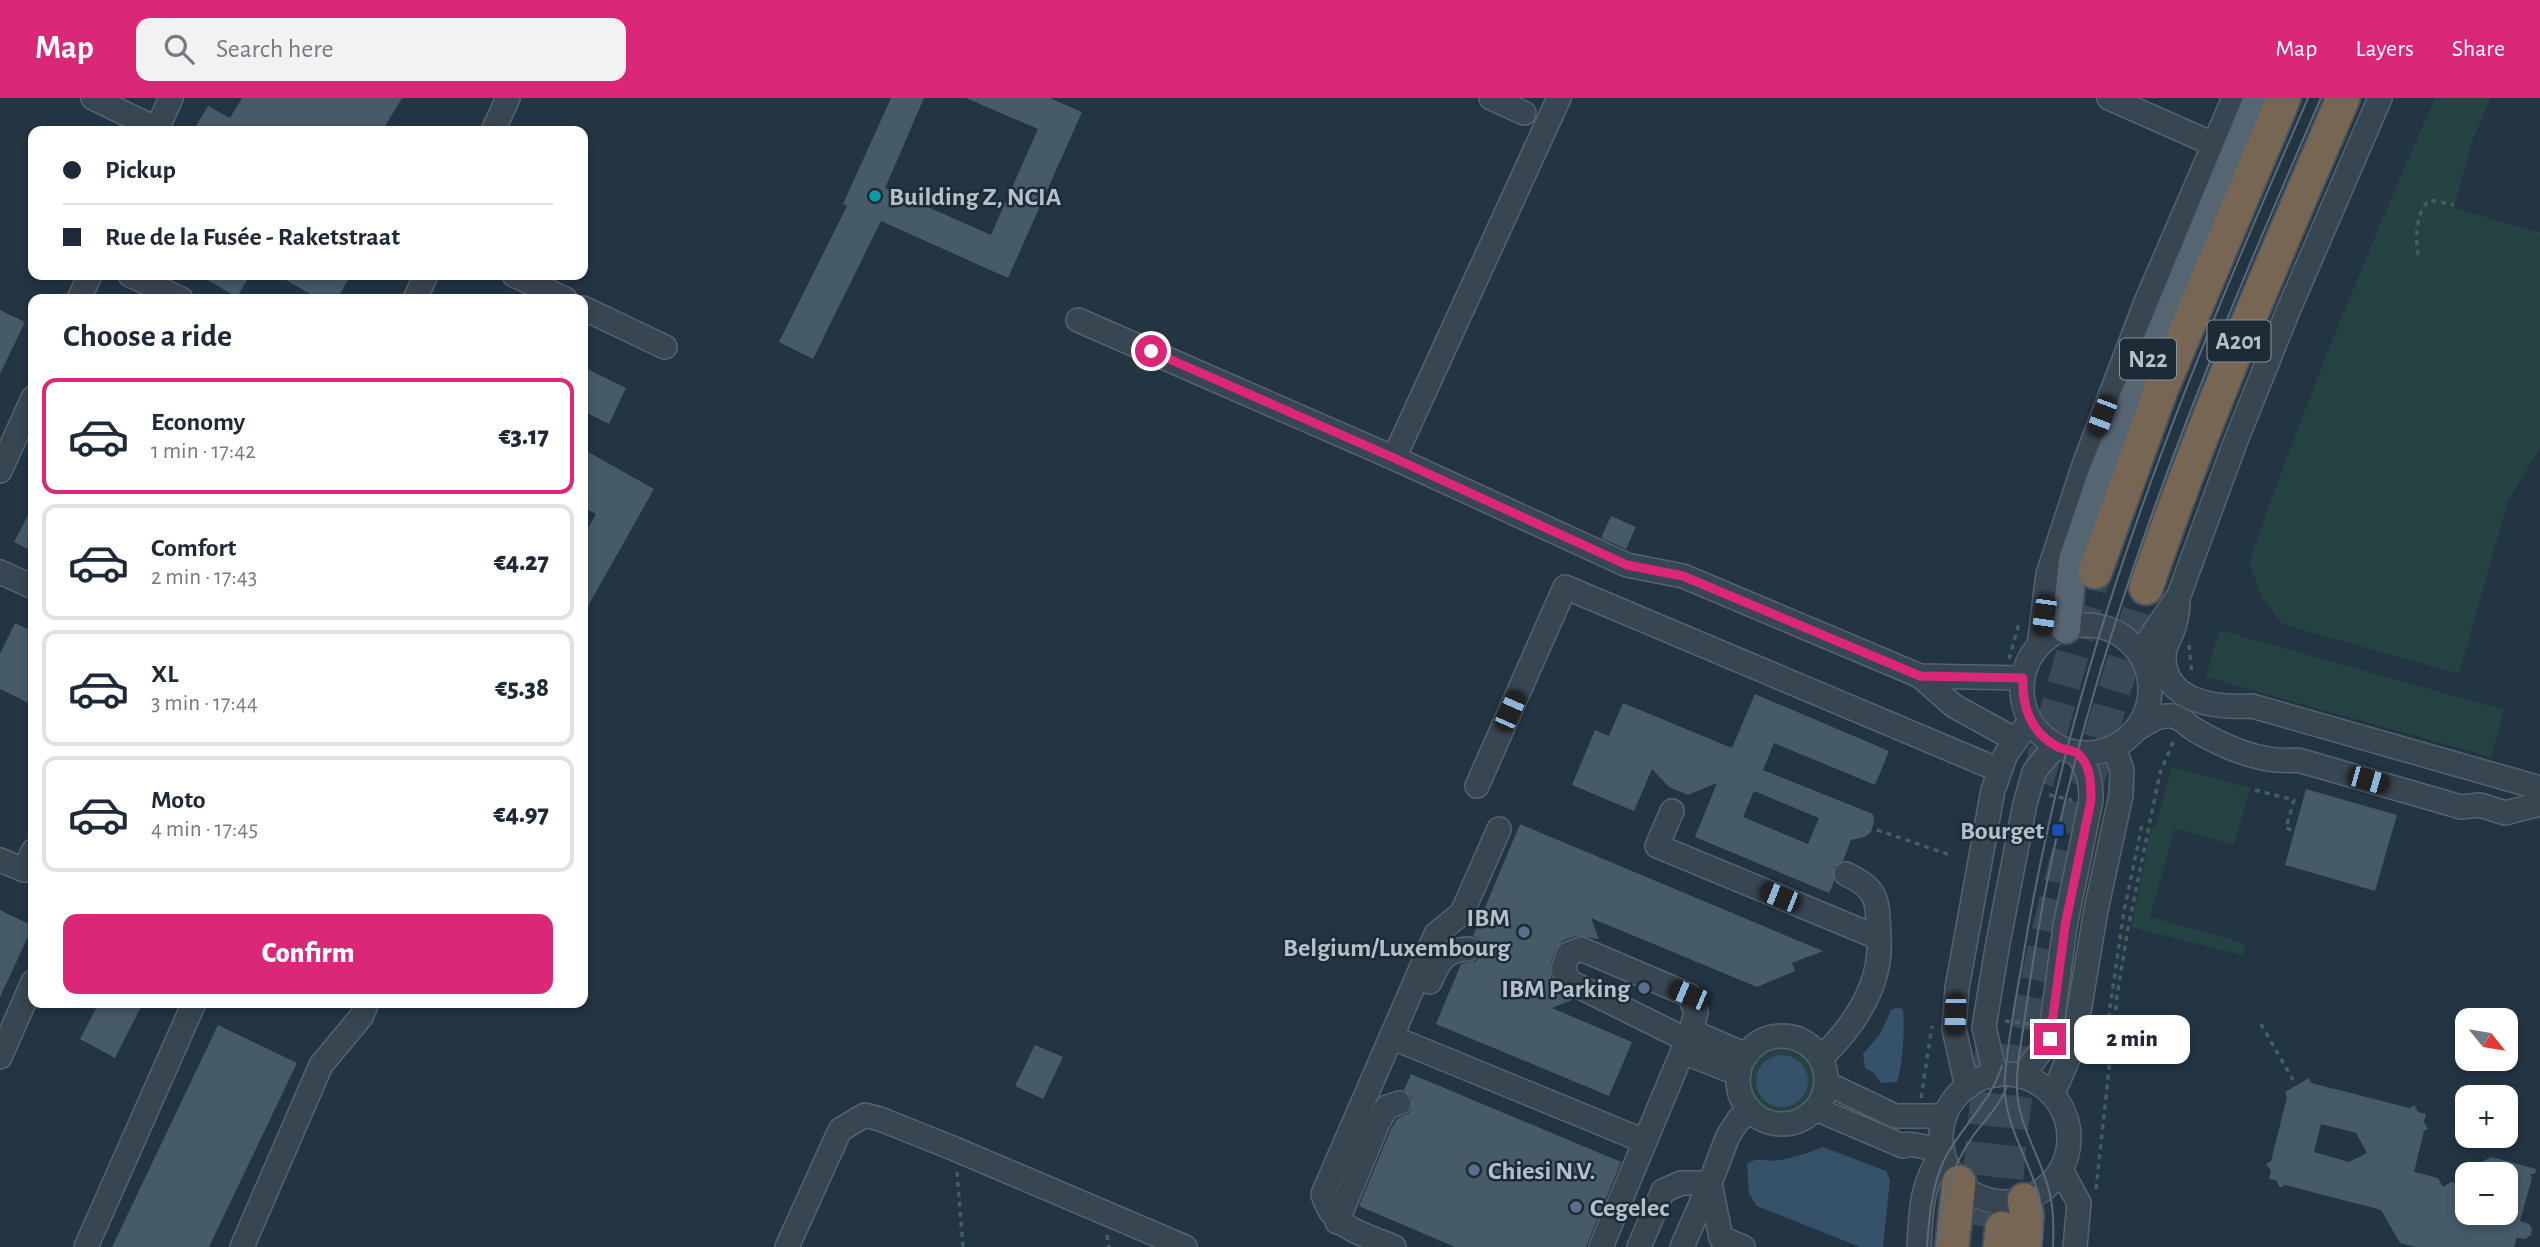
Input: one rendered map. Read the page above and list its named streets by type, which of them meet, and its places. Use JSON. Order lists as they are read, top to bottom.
{
  "streets": {
    "highway": ["A201"],
    "main road": ["N22"]
  },
  "places": {
    "other": [
      "Building Z, NCIA",
      "IBM Belgium/Luxembourg",
      "IBM Parking",
      "Chiesi N.V.",
      "Cegelec"
    ],
    "transit": ["Bourget"]
  },
  "north": "bottom right",
  "page": {
    "header": "Map",
    "search": "Search here",
    "nav": ["Map", "Layers", "Share"],
    "banner": ["Pickup", "Rue de la Fusée - Raketstraat"],
    "heading": "Choose a ride",
    "list": [
      {
        "name": "Economy",
        "note": "1 min · 17:42",
        "value": "€3.17"
      },
      {
        "name": "Comfort",
        "note": "2 min · 17:43",
        "value": "€4.27"
      },
      {
        "name": "XL",
        "note": "3 min · 17:44",
        "value": "€5.38"
      },
      {
        "name": "Moto",
        "note": "4 min · 17:45",
        "value": "€4.97"
      }
    ],
    "buttons": "Confirm",
    "map_buttons": ["+", "−"],
    "bubble": "2 min"
  }
}
